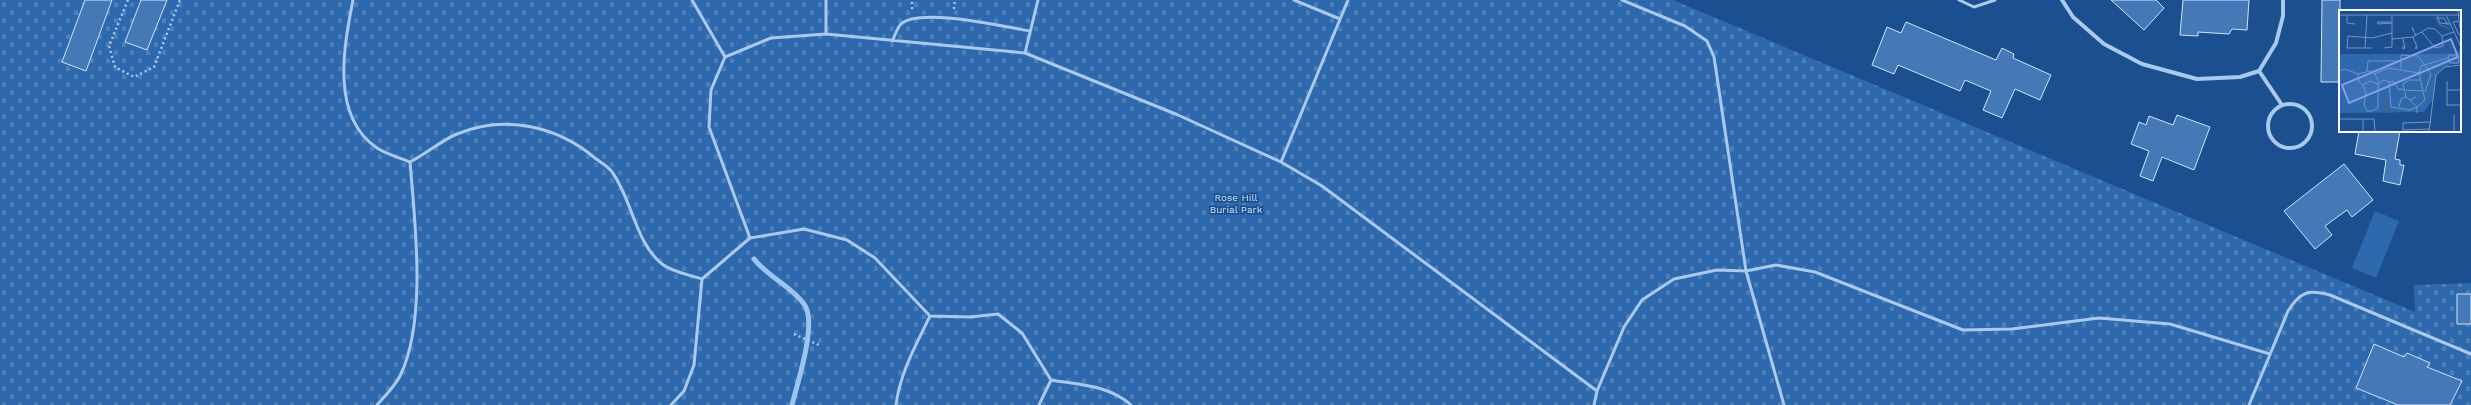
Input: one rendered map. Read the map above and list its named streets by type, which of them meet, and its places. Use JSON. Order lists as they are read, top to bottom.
{
  "parks": ["Rose Hill Burial Park"]
}
